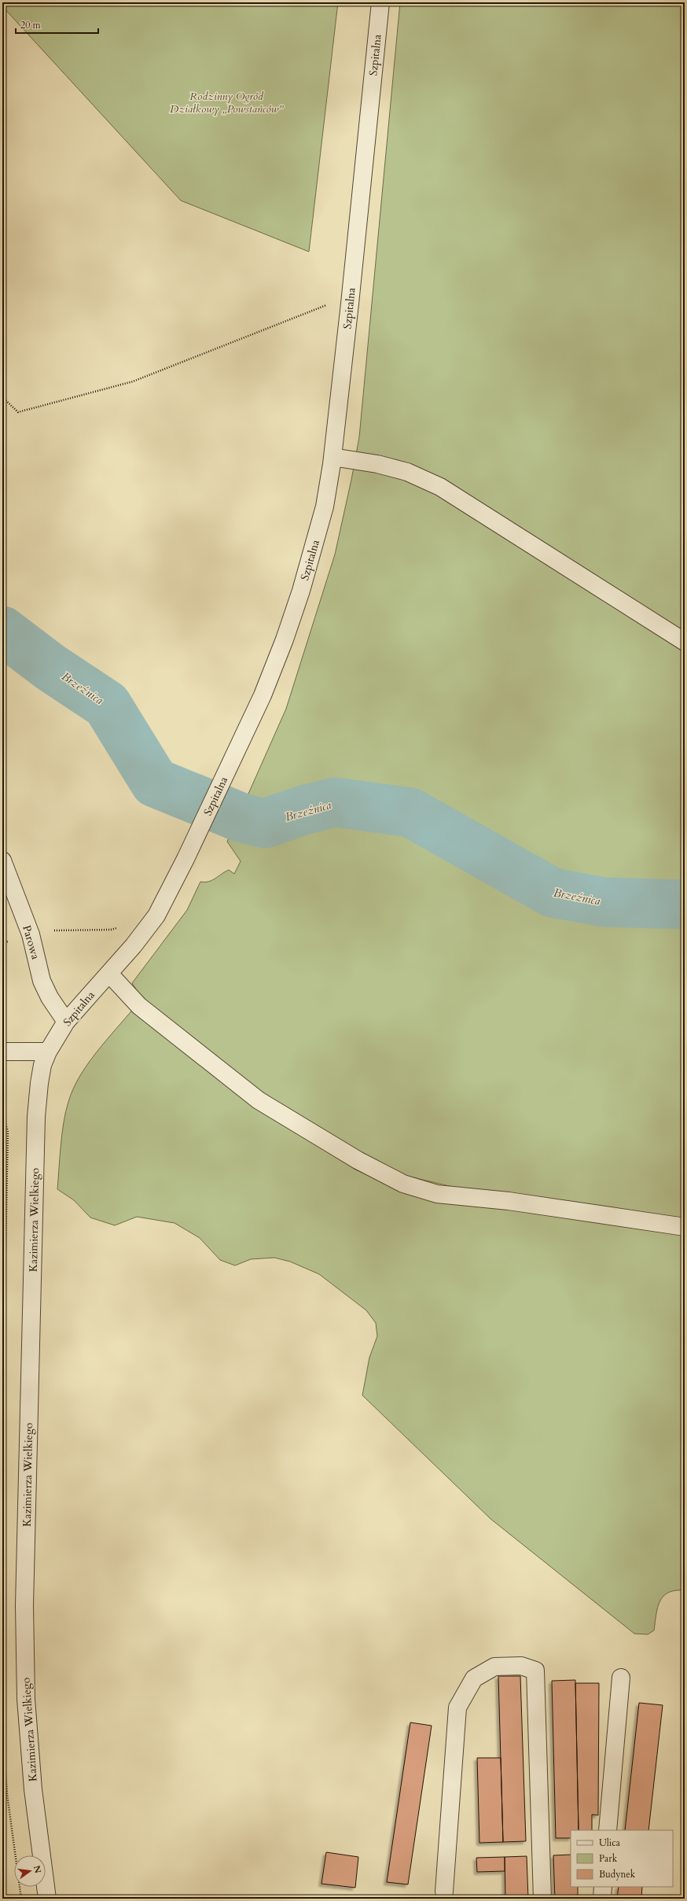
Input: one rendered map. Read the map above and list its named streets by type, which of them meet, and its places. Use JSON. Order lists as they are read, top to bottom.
{
  "streets": {
    "street": ["Szpitalna", "Parowa", "Kazimierza Wielkiego"]
  },
  "crossings": [
    ["Szpitalna", "Parowa"],
    ["Szpitalna", "Kazimierza Wielkiego"]
  ],
  "water": ["Brzeźnica"],
  "parks": ["Rodzinny Ogród Działkowy „Powstańców”"],
  "legend": ["Ulica", "Park", "Budynek"],
  "scale_bar": "20 m",
  "north": "right"
}
